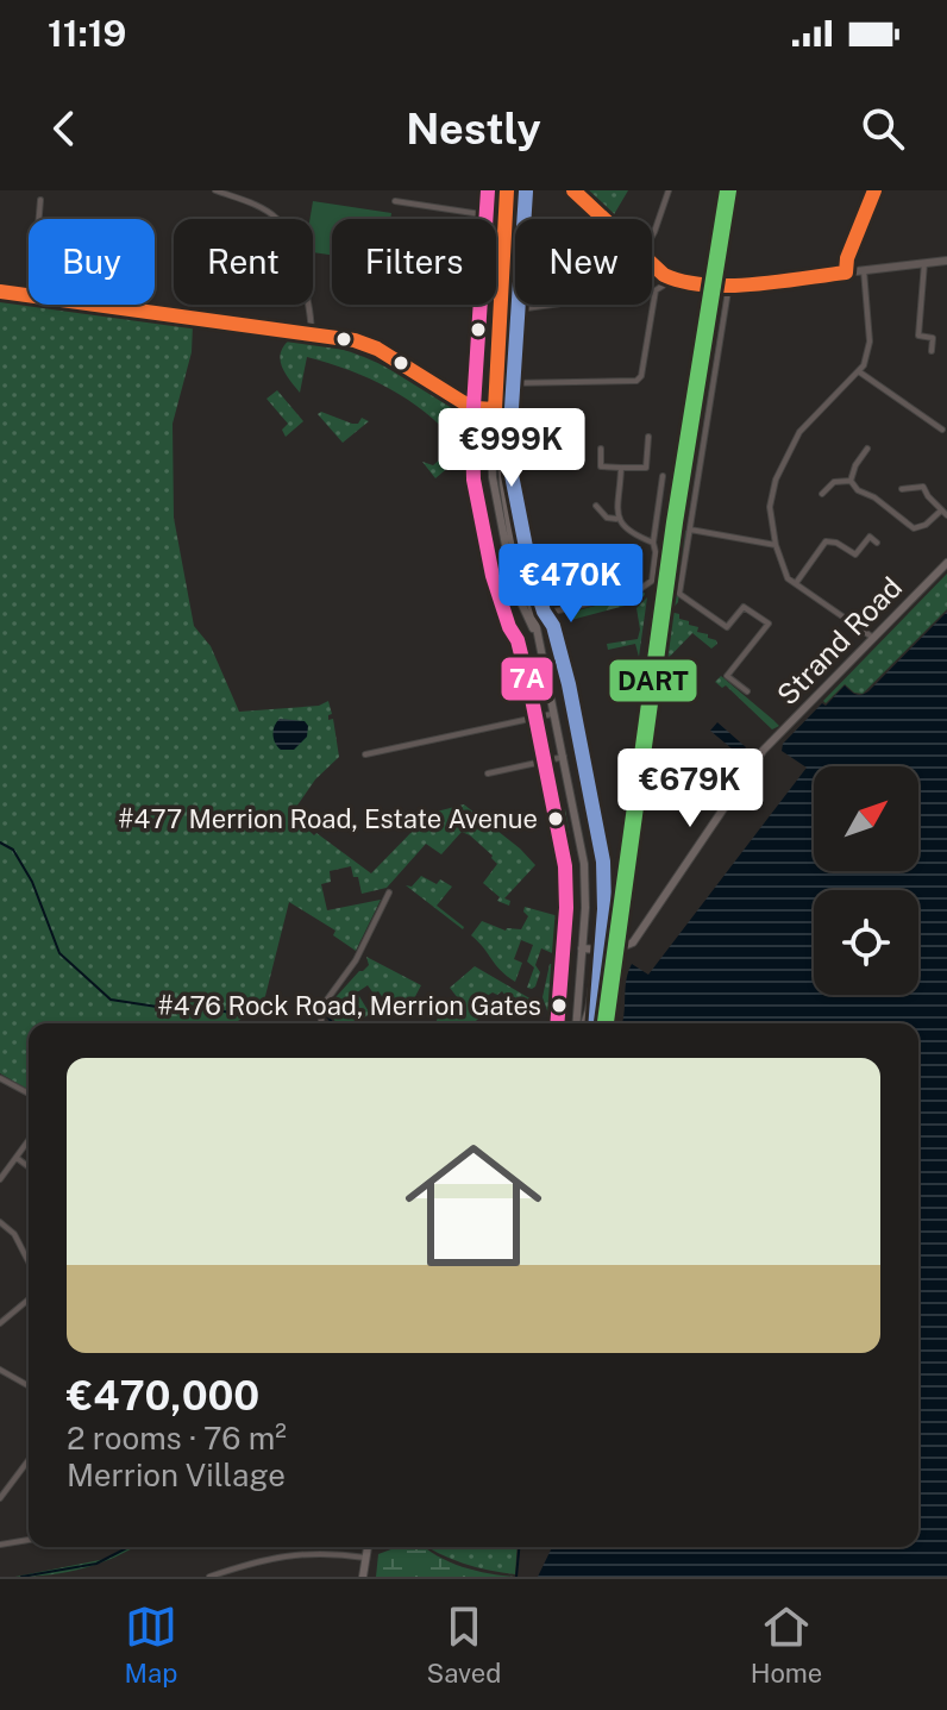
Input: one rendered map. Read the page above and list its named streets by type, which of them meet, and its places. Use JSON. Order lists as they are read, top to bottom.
{
  "streets": {
    "main road": ["Strand Road"]
  },
  "places": ["#477 Merrion Road, Estate Avenue", "#476 Rock Road, Merrion Gates"],
  "lines": ["transit line DART", "transit line 7A"],
  "north": "top right",
  "page": {
    "status": "11:19",
    "header": "Nestly",
    "chip": [
      "Buy",
      "Rent",
      "Filters",
      "New"
    ],
    "price": ["€999K", "€470K", "€679K"],
    "list": [
      {
        "name": "€470,000",
        "note": "2 rooms · 76 m² · Merrion Village"
      }
    ],
    "tabs": ["Map", "Saved", "Home"]
  }
}
